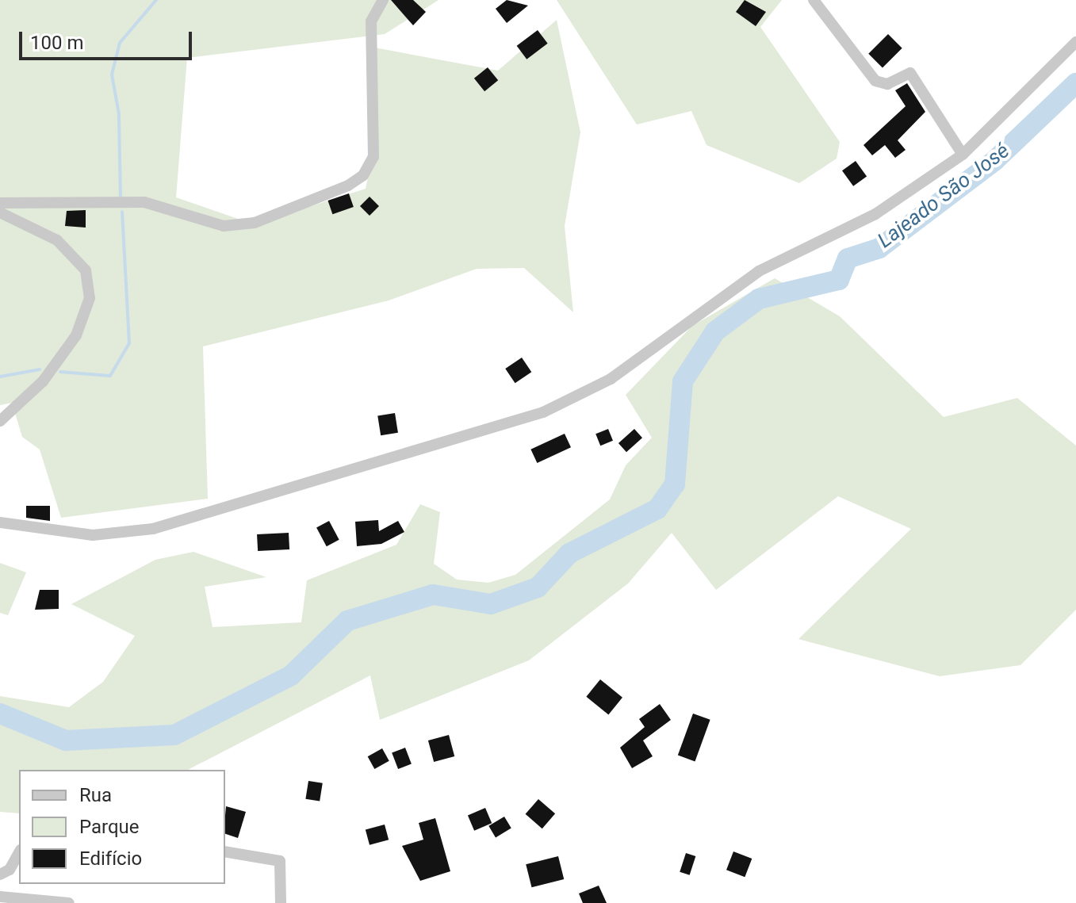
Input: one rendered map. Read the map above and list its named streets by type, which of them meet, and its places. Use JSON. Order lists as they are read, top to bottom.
{
  "water": ["Lajeado São José"],
  "legend": ["Rua", "Parque", "Edifício"],
  "scale_bar": "100 m"
}
